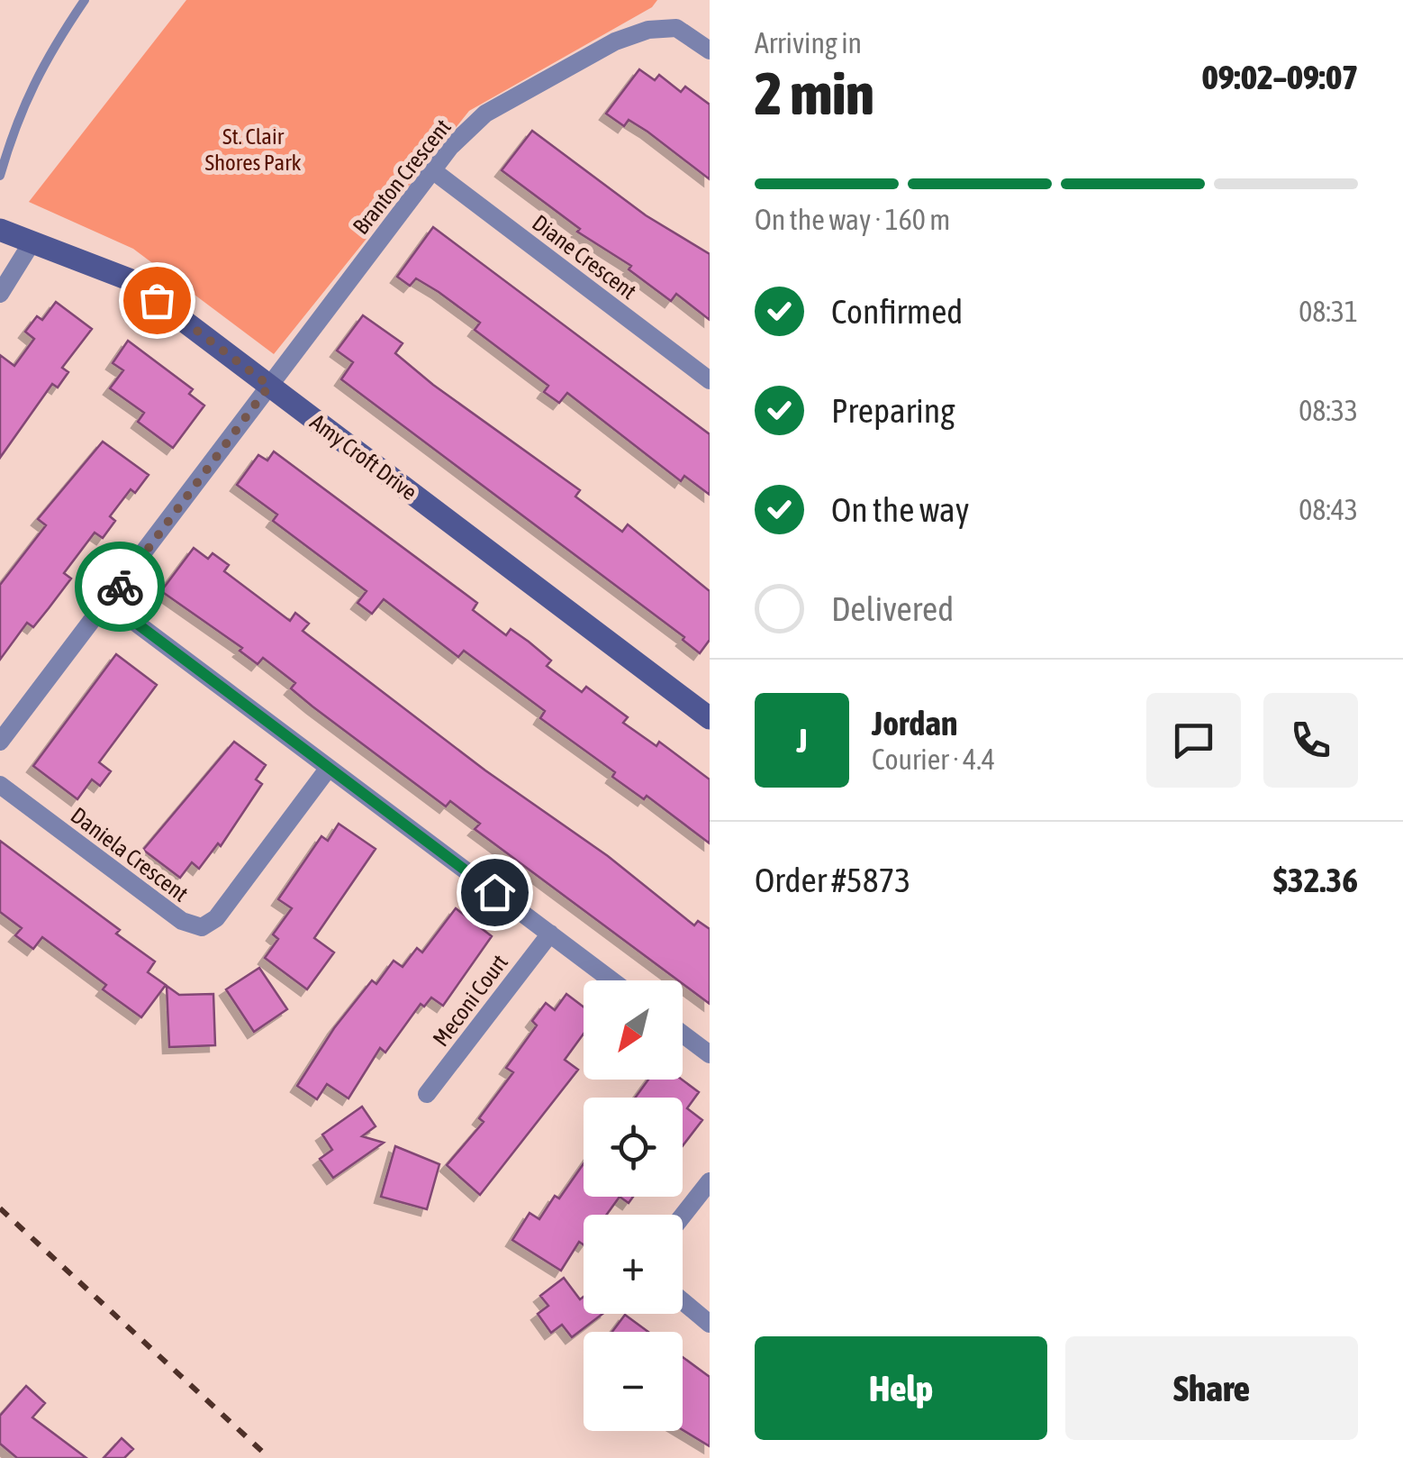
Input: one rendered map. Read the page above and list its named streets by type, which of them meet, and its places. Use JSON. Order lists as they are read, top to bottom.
{
  "streets": {
    "street": [
      "Branton Crescent",
      "Diane Crescent",
      "Amy Croft Drive",
      "Daniela Crescent",
      "Meconi Court"
    ]
  },
  "crossings": [
    ["Branton Crescent", "Diane Crescent"],
    ["Branton Crescent", "Amy Croft Drive"]
  ],
  "parks": ["St. Clair Shores Park"],
  "north": "bottom left",
  "page": {
    "heading": ["2 min", "Arriving in", "09:02–09:07"],
    "panel": [
      "Jordan",
      "Courier · 4.4",
      "Order #5873",
      "$32.36"
    ],
    "bar": "On the way · 160 m",
    "list": [
      ["Confirmed", "08:31"],
      ["Preparing", "08:33"],
      ["On the way", "08:43"],
      "Delivered"
    ],
    "round": "J",
    "map_buttons": ["+", "−"],
    "buttons": ["Help", "Share"]
  }
}
